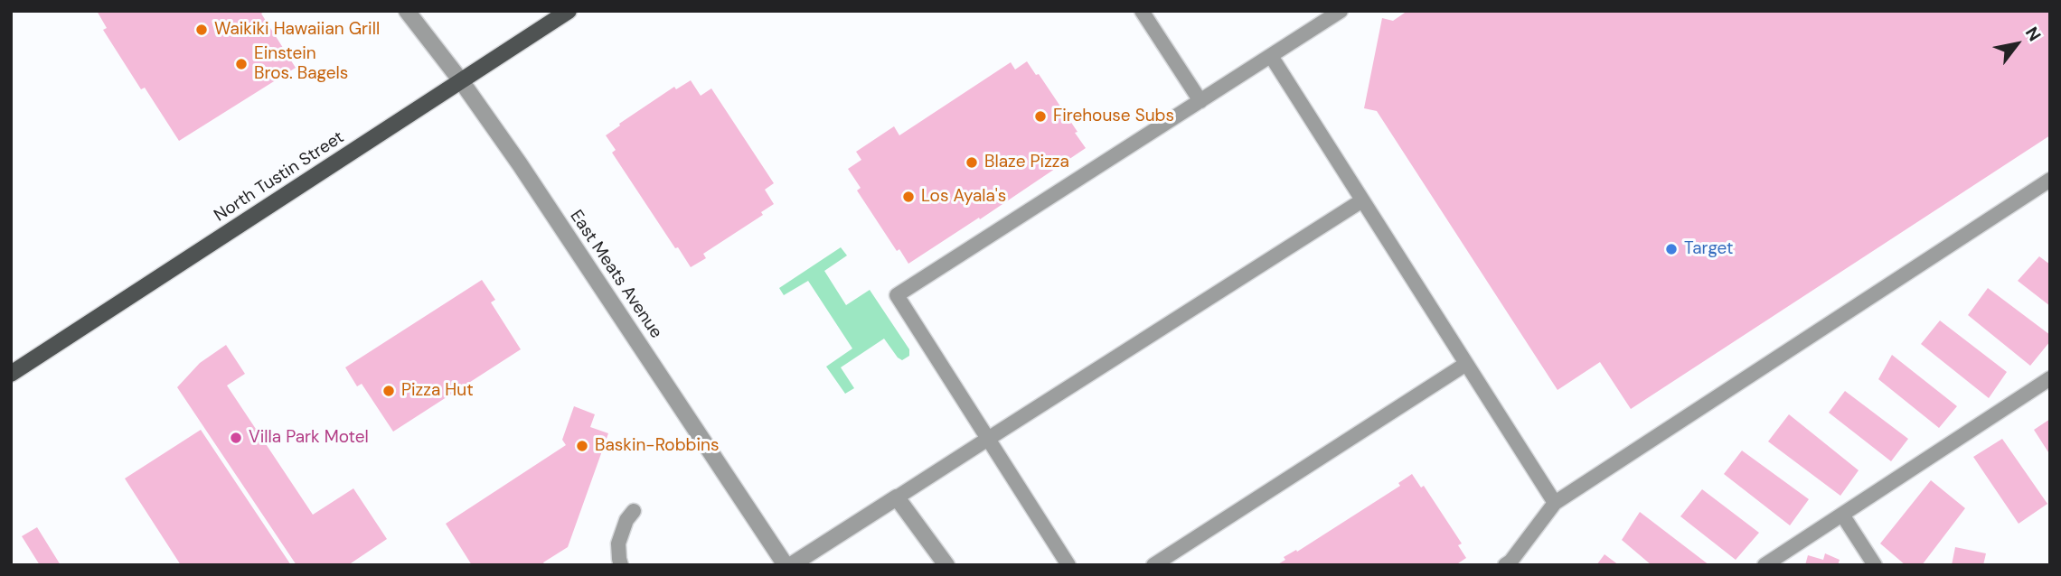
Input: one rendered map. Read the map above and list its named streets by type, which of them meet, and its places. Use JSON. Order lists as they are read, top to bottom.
{
  "streets": {
    "main road": ["North Tustin Street"],
    "street": ["East Meats Avenue"]
  },
  "crossings": [
    ["North Tustin Street", "East Meats Avenue"]
  ],
  "places": [
    "Waikiki Hawaiian Grill",
    "Einstein Bros. Bagels",
    "Firehouse Subs",
    "Blaze Pizza",
    "Los Ayala's",
    "Target",
    "Pizza Hut",
    "Villa Park Motel",
    "Baskin-Robbins"
  ],
  "north": "top right"
}
